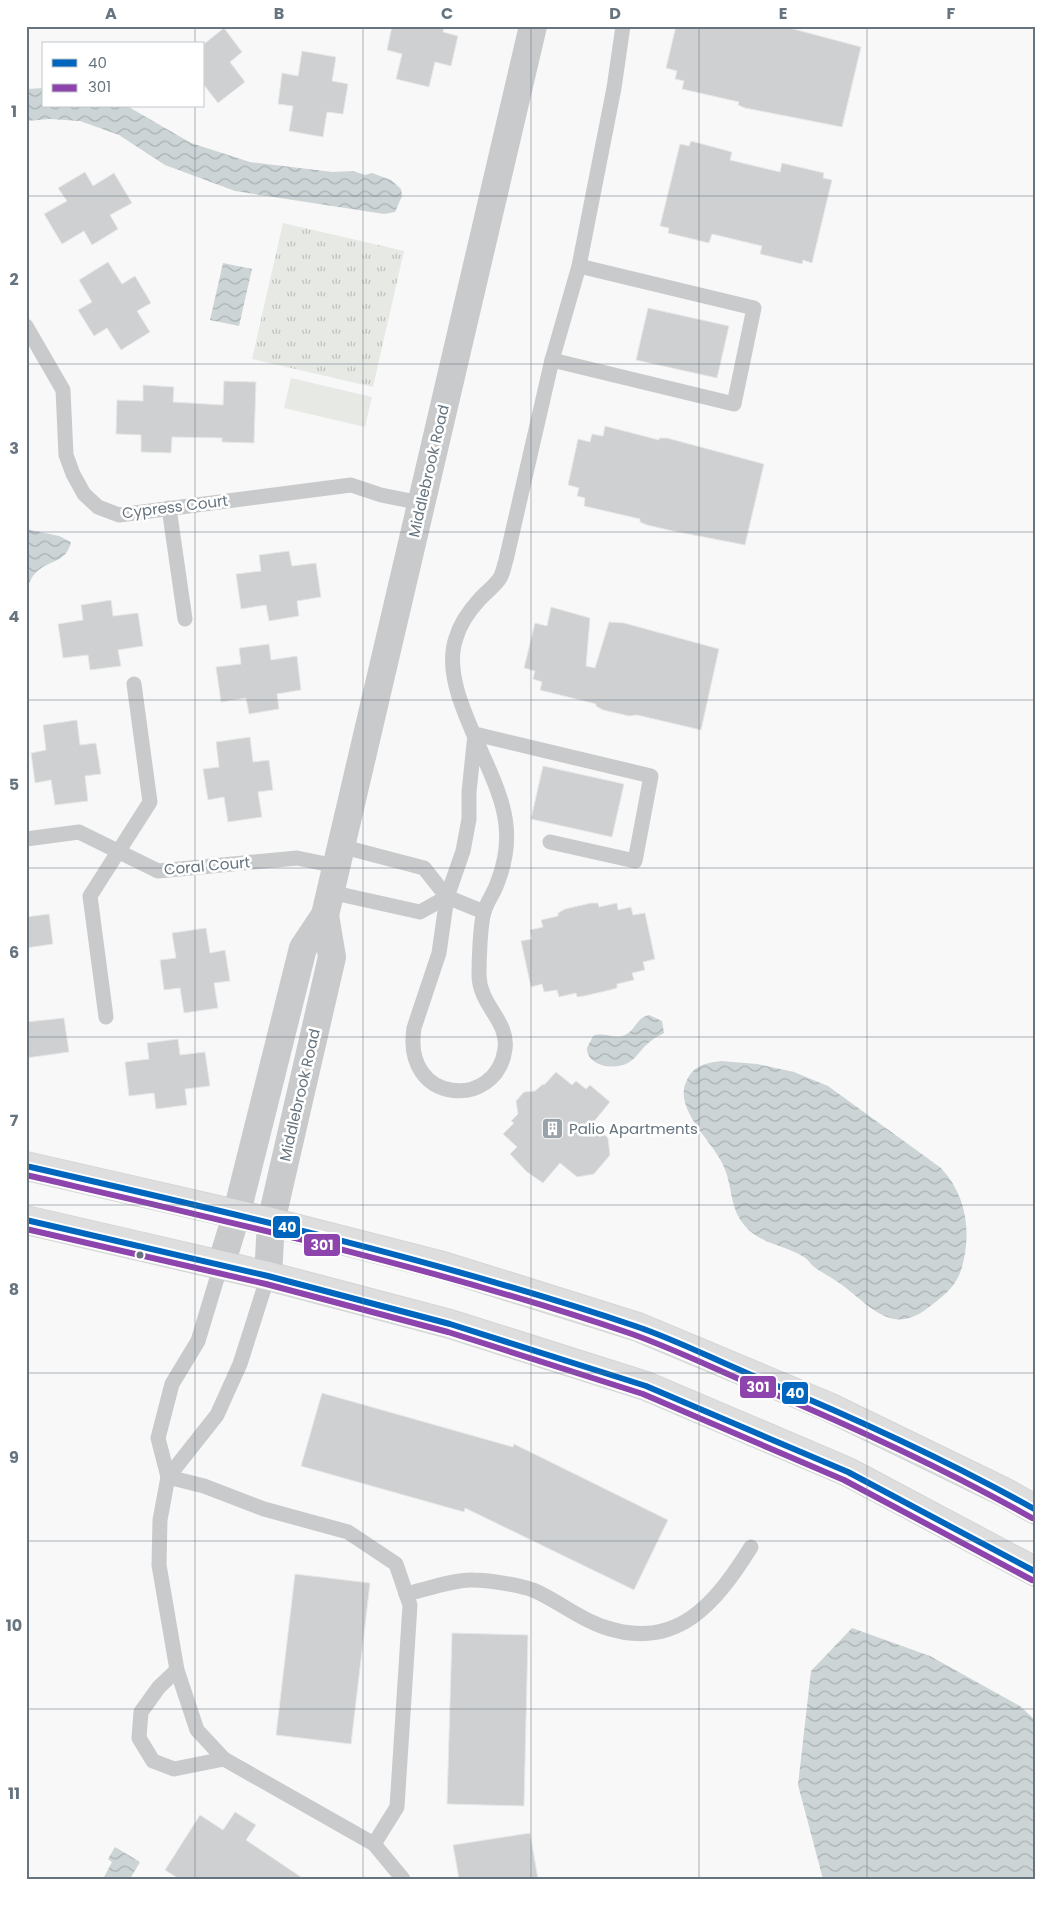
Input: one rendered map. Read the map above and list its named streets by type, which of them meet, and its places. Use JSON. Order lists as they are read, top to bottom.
{
  "streets": {
    "street": ["Middlebrook Road"],
    "lane": ["Cypress Court", "Coral Court"]
  },
  "crossings": [
    ["Middlebrook Road", "Cypress Court"],
    ["Middlebrook Road", "Coral Court"]
  ],
  "places": {
    "building": ["Palio Apartments"]
  },
  "lines": ["transit line 40", "transit line 301"],
  "legend": ["40", "301"],
  "grid": {
    "columns": [
      "A",
      "B",
      "C",
      "D",
      "E",
      "F"
    ],
    "rows": [
      "1",
      "2",
      "3",
      "4",
      "5",
      "6",
      "7",
      "8",
      "9",
      "10",
      "11"
    ]
  }
}
